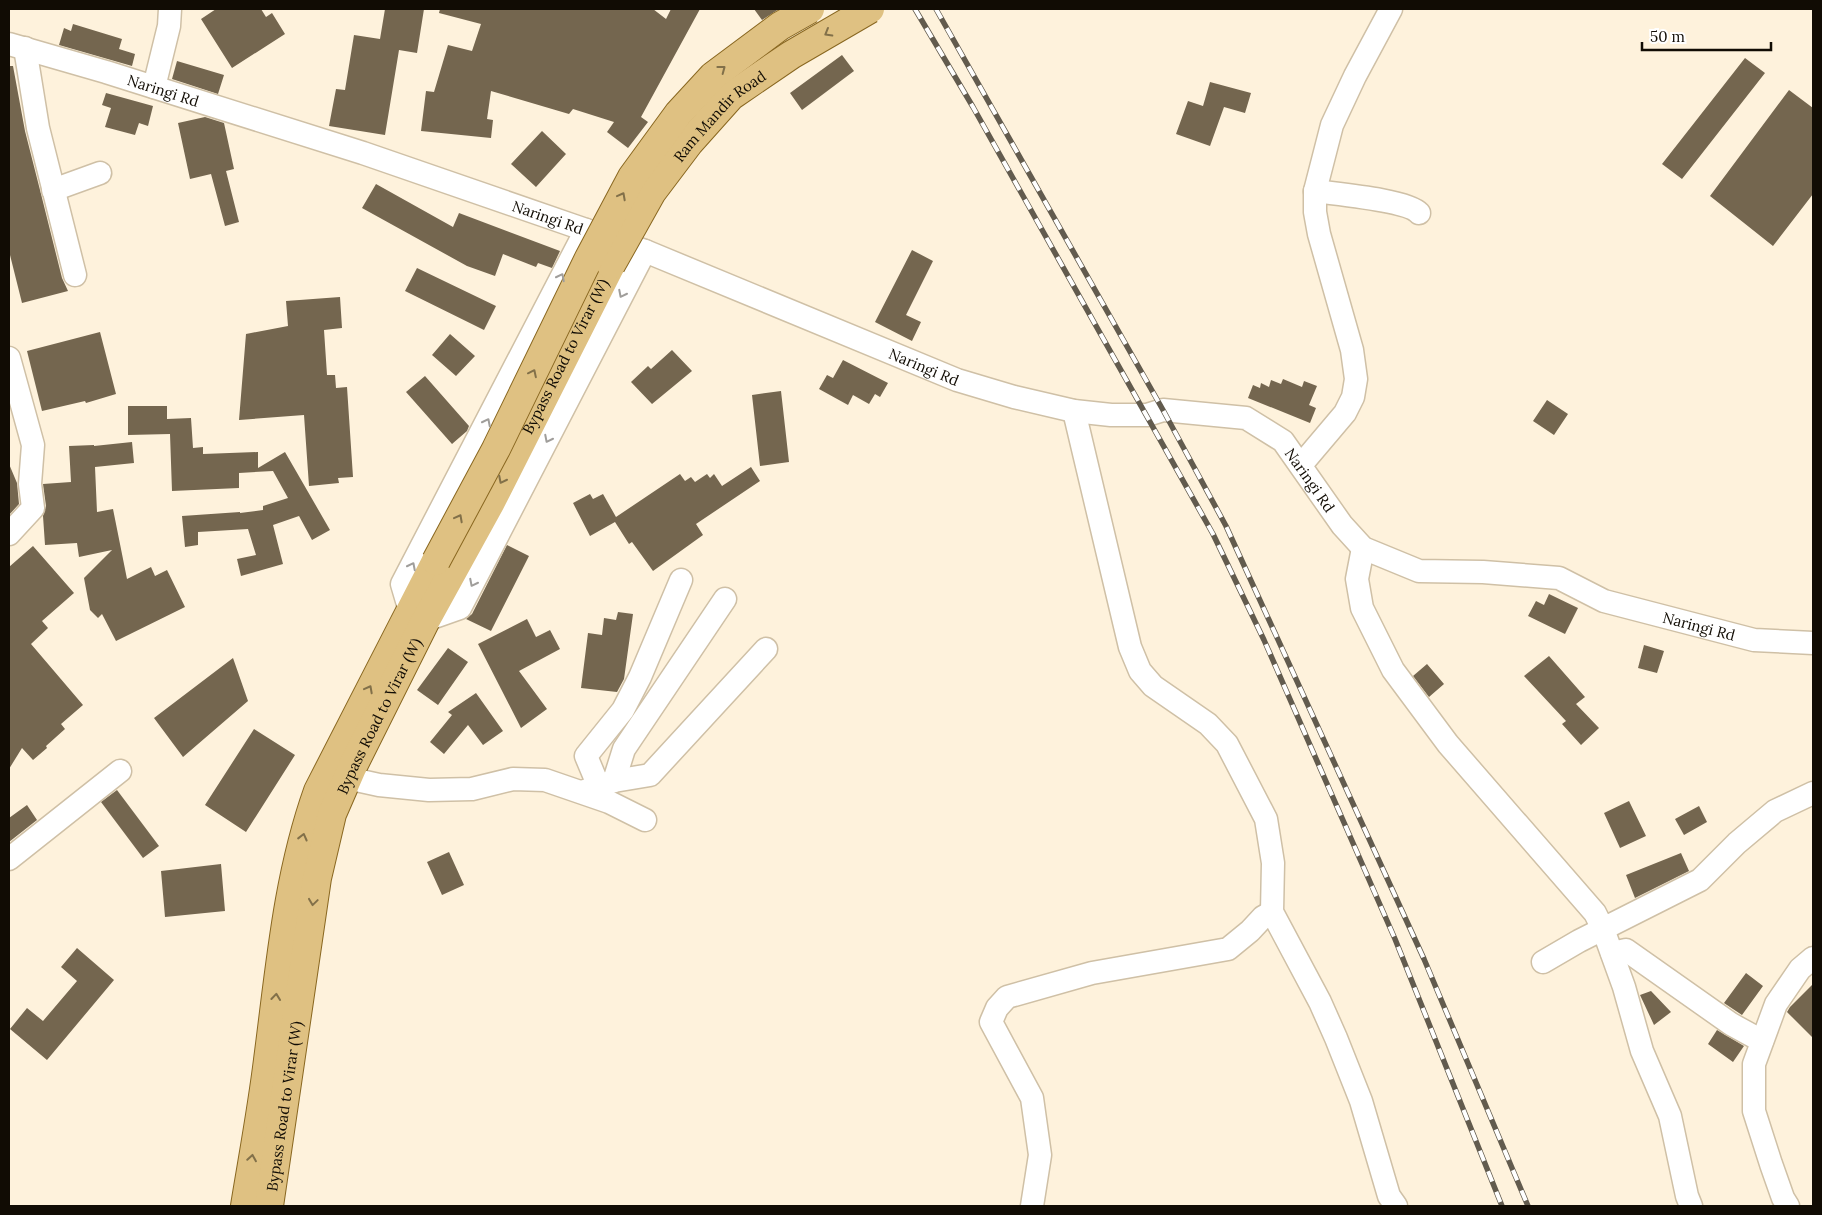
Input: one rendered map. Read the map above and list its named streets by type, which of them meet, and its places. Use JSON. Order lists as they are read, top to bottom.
{
  "streets": {
    "main road": ["Ram Mandir Road", "Bypass Road to Virar (W)"],
    "street": ["Naringi Rd"]
  },
  "crossings": [
    ["Ram Mandir Road", "Bypass Road to Virar (W)"]
  ],
  "scale_bar": "50 m"
}
